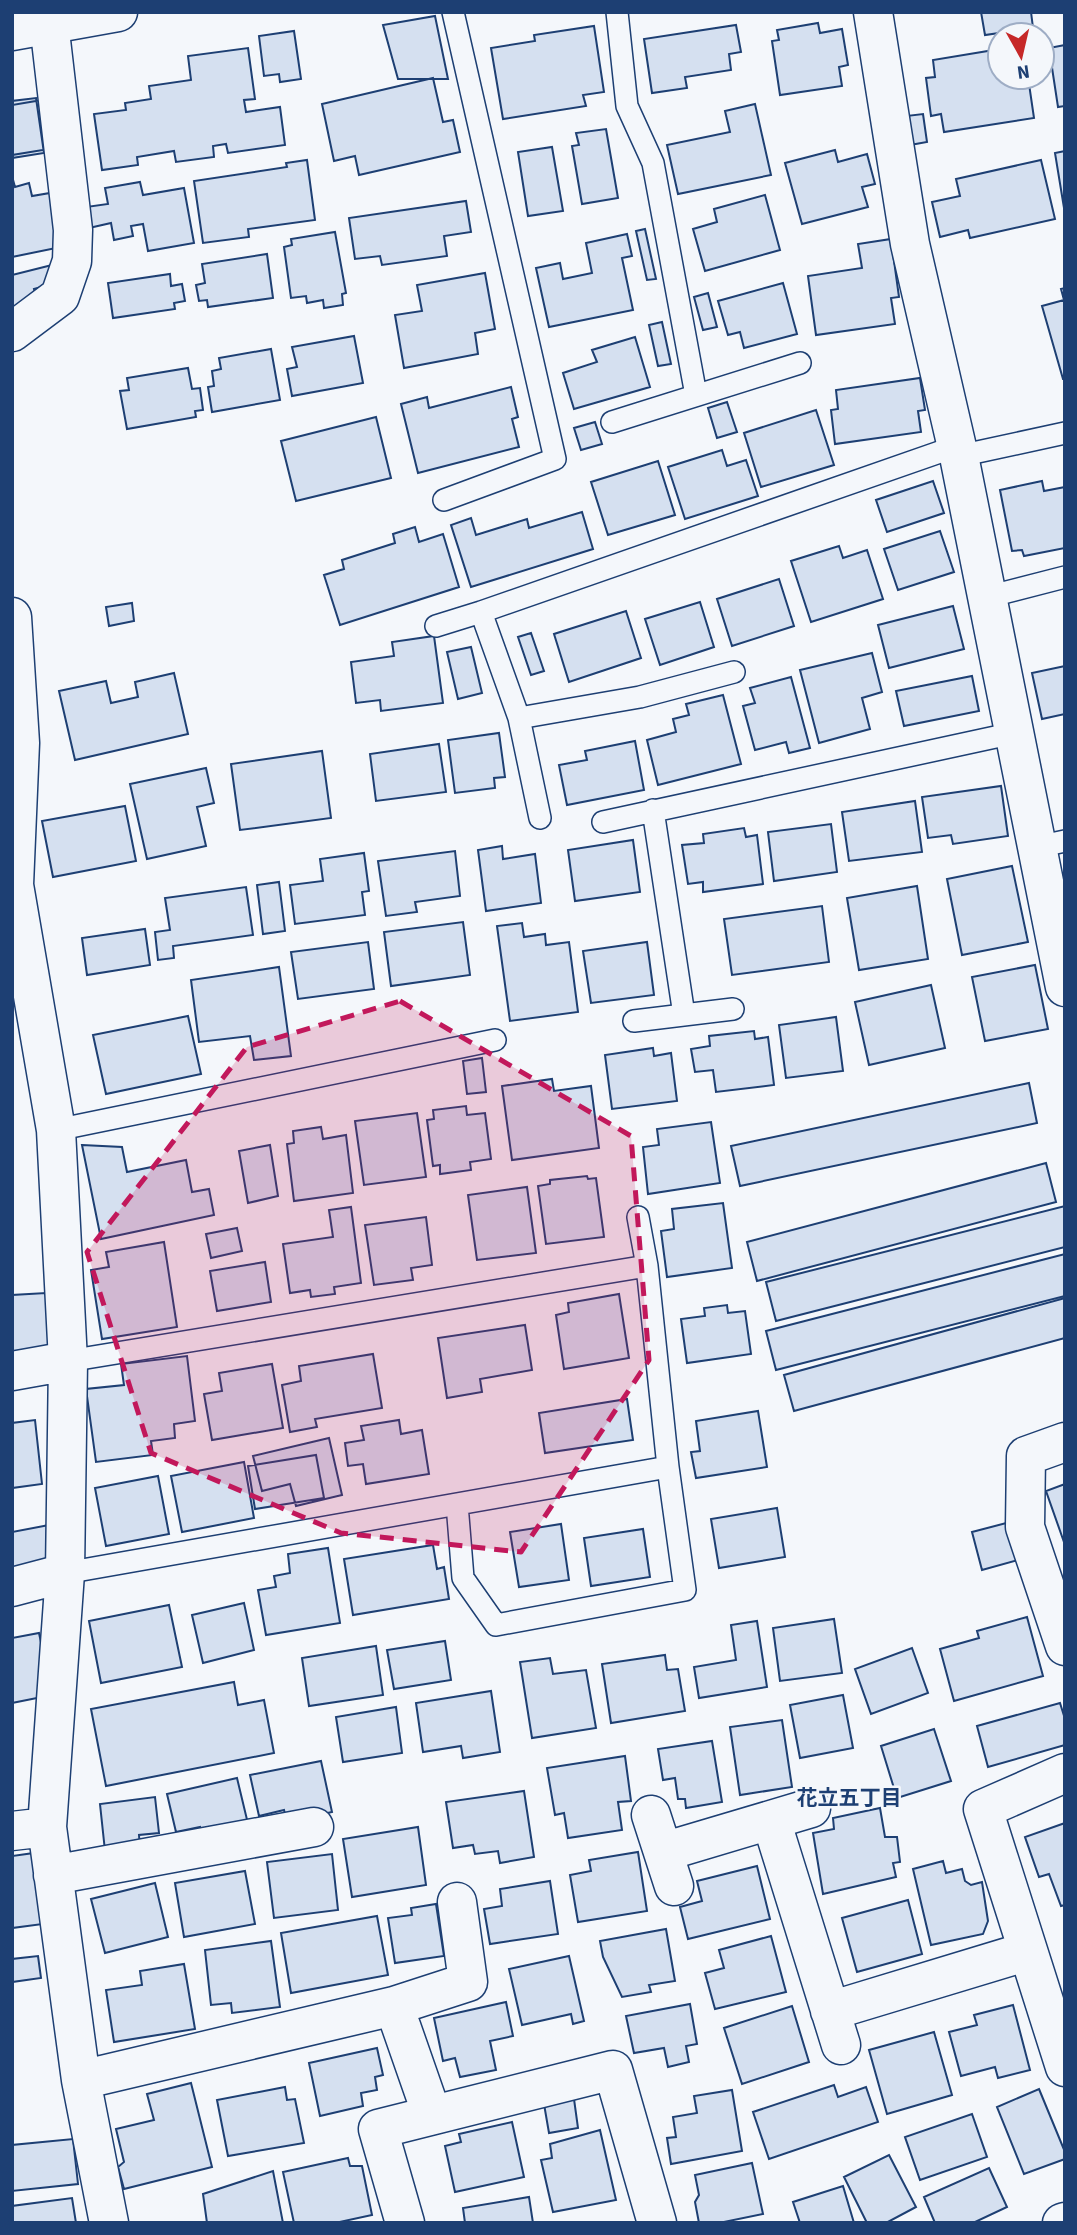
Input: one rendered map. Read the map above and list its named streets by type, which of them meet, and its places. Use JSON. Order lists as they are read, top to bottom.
{
  "districts": ["花立五丁目"],
  "north": "bottom"
}
